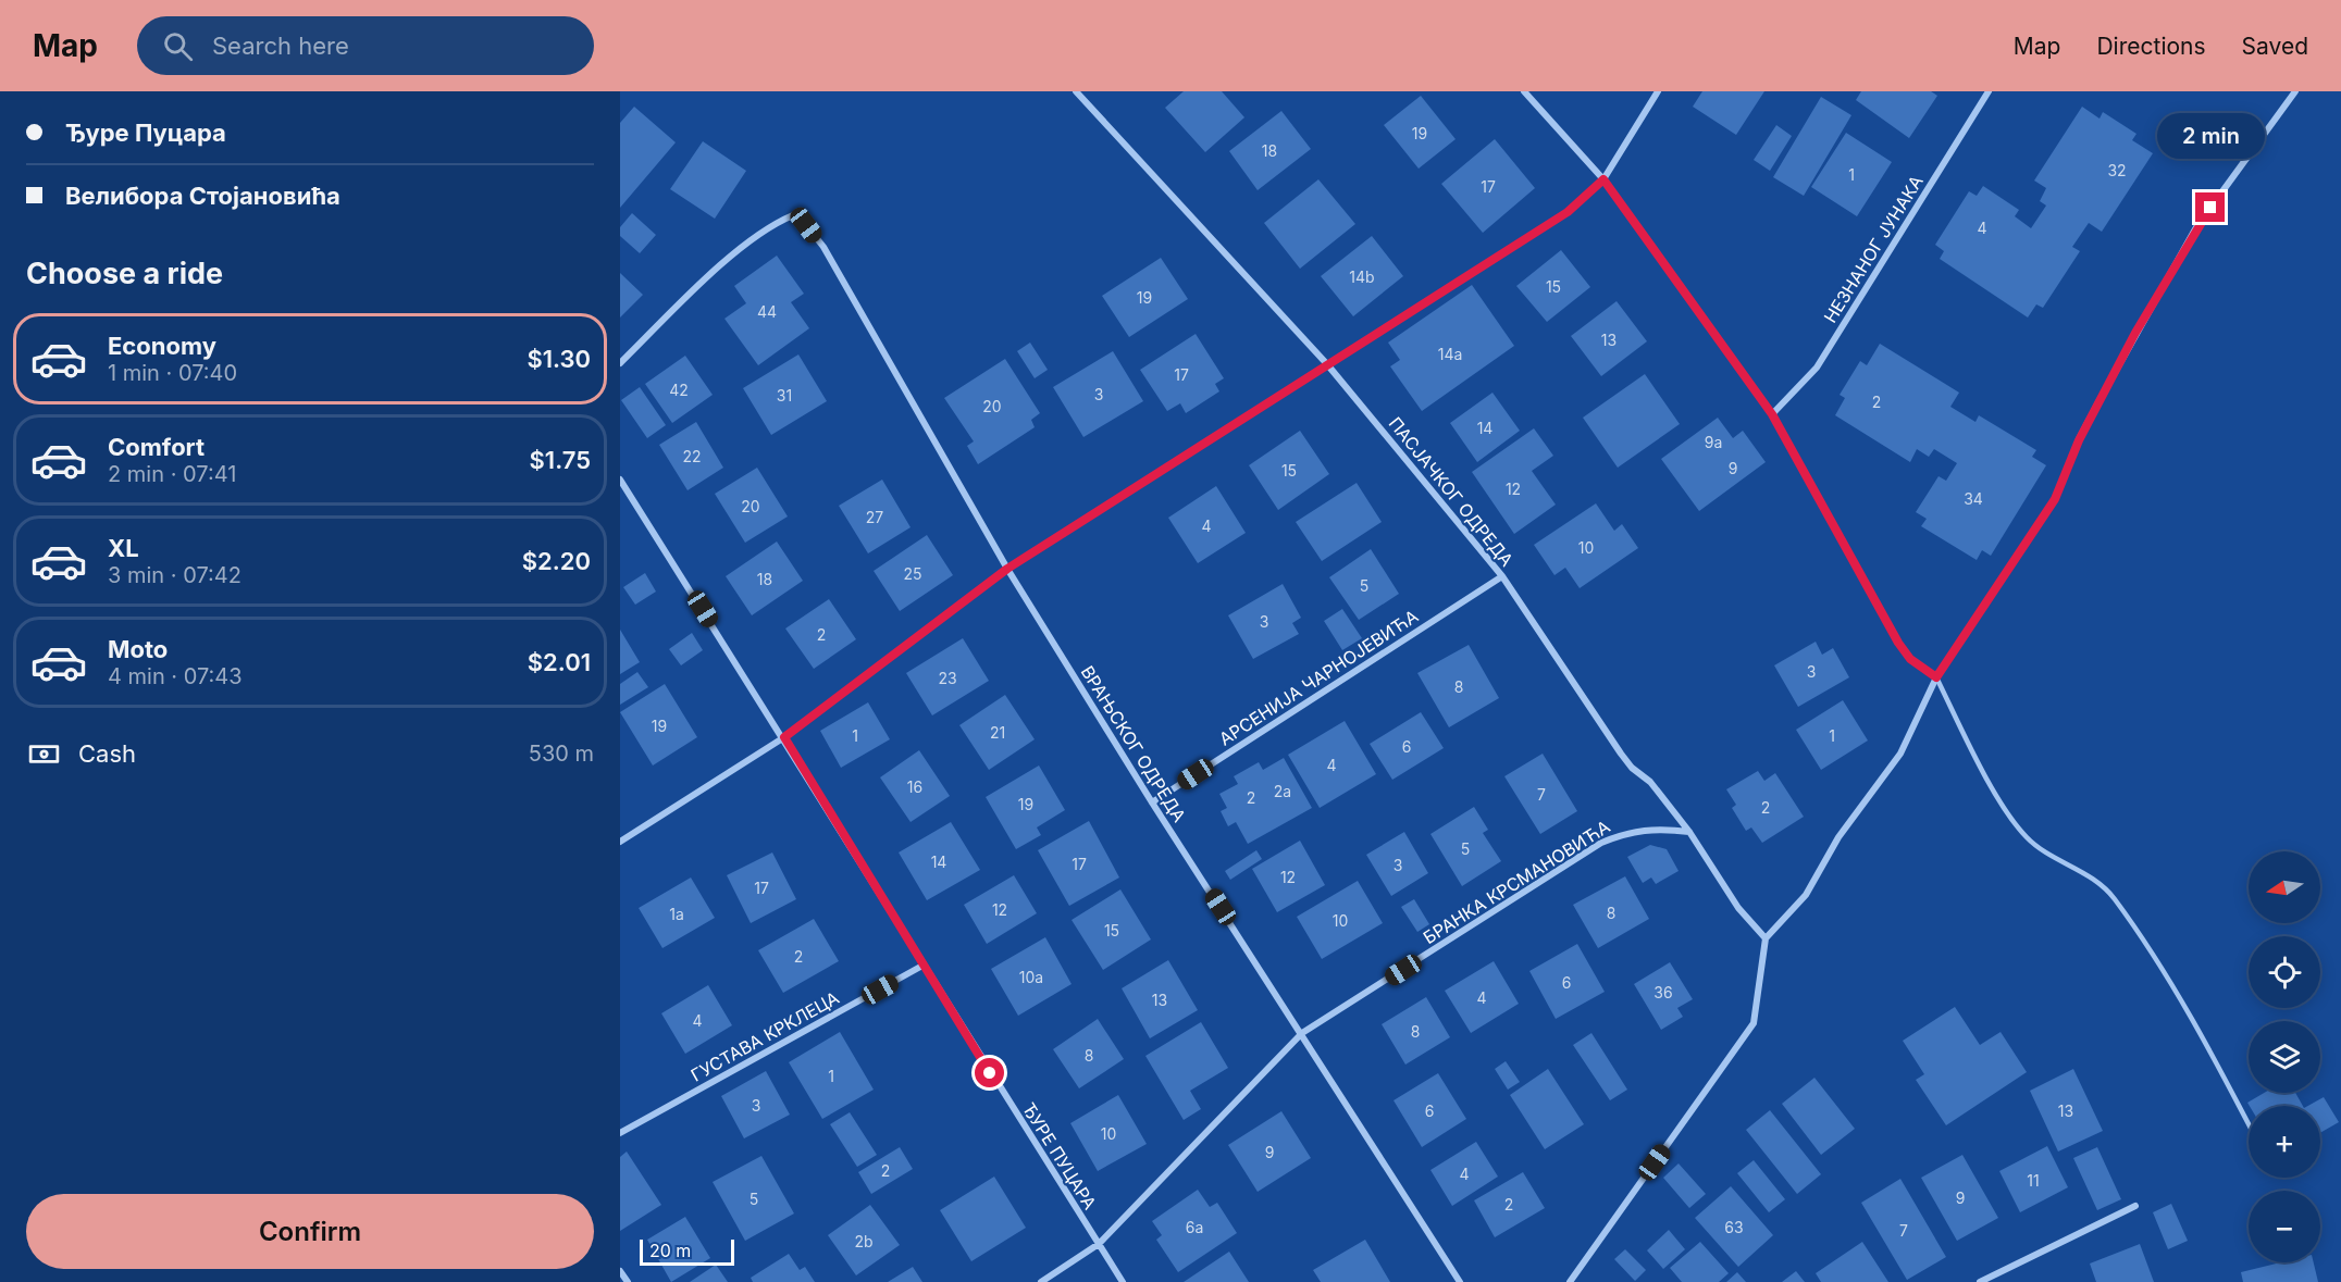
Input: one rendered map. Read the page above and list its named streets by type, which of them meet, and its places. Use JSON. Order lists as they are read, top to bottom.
{
  "streets": {
    "street": [
      "НЕЗНАНОГ ЈУНАКА",
      "ПАСЈАЧКОГ ОДРЕДА",
      "АРСЕНИЈА ЧАРНОЈЕВИЋА",
      "ВРАЊСКОГ ОДРЕДА",
      "БРАНКА КРСМАНОВИЋА",
      "ГУСТАВА КРКЛЕЦА",
      "ЂУРЕ ПУЦАРА"
    ]
  },
  "crossings": [
    ["ПАСЈАЧКОГ ОДРЕДА", "АРСЕНИЈА ЧАРНОЈЕВИЋА"],
    ["ПАСЈАЧКОГ ОДРЕДА", "БРАНКА КРСМАНОВИЋА"],
    ["АРСЕНИЈА ЧАРНОЈЕВИЋА", "ВРАЊСКОГ ОДРЕДА"],
    ["ВРАЊСКОГ ОДРЕДА", "БРАНКА КРСМАНОВИЋА"],
    ["БРАНКА КРСМАНОВИЋА", "ЂУРЕ ПУЦАРА"],
    ["ГУСТАВА КРКЛЕЦА", "ЂУРЕ ПУЦАРА"]
  ],
  "house_numbers": [
    "19",
    "18",
    "32",
    "1",
    "17",
    "4",
    "14b",
    "15",
    "19",
    "44",
    "13",
    "14a",
    "17",
    "42",
    "3",
    "31",
    "2",
    "20",
    "14",
    "9a",
    "22",
    "9",
    "15",
    "12",
    "34",
    "20",
    "27",
    "4",
    "10",
    "25",
    "18",
    "5",
    "3",
    "2",
    "3",
    "23",
    "8",
    "19",
    "21",
    "1",
    "1",
    "6",
    "4",
    "16",
    "2a",
    "7",
    "2",
    "19",
    "2",
    "5",
    "14",
    "17",
    "3",
    "12",
    "17",
    "12",
    "8",
    "1a",
    "10",
    "15",
    "2",
    "10a",
    "6",
    "36",
    "4",
    "13",
    "4",
    "8",
    "8",
    "1",
    "3",
    "6",
    "13",
    "10",
    "9",
    "2",
    "4",
    "11",
    "9",
    "5",
    "2",
    "6a",
    "63",
    "7",
    "2b"
  ],
  "scale_bar": "20 m",
  "north": "left",
  "page": {
    "header": "Map",
    "search": "Search here",
    "nav": ["Map", "Directions", "Saved"],
    "banner": ["Ђуре Пуцара", "Велибора Стојановића"],
    "bubble": "2 min",
    "heading": "Choose a ride",
    "list": [
      {
        "name": "Economy",
        "note": "1 min · 07:40",
        "value": "$1.30"
      },
      {
        "name": "Comfort",
        "note": "2 min · 07:41",
        "value": "$1.75"
      },
      {
        "name": "XL",
        "note": "3 min · 07:42",
        "value": "$2.20"
      },
      {
        "name": "Moto",
        "note": "4 min · 07:43",
        "value": "$2.01"
      }
    ],
    "pay": ["Cash", "530 m"],
    "map_buttons": ["+", "−"],
    "buttons": "Confirm",
    "scale": "20 m"
  }
}
